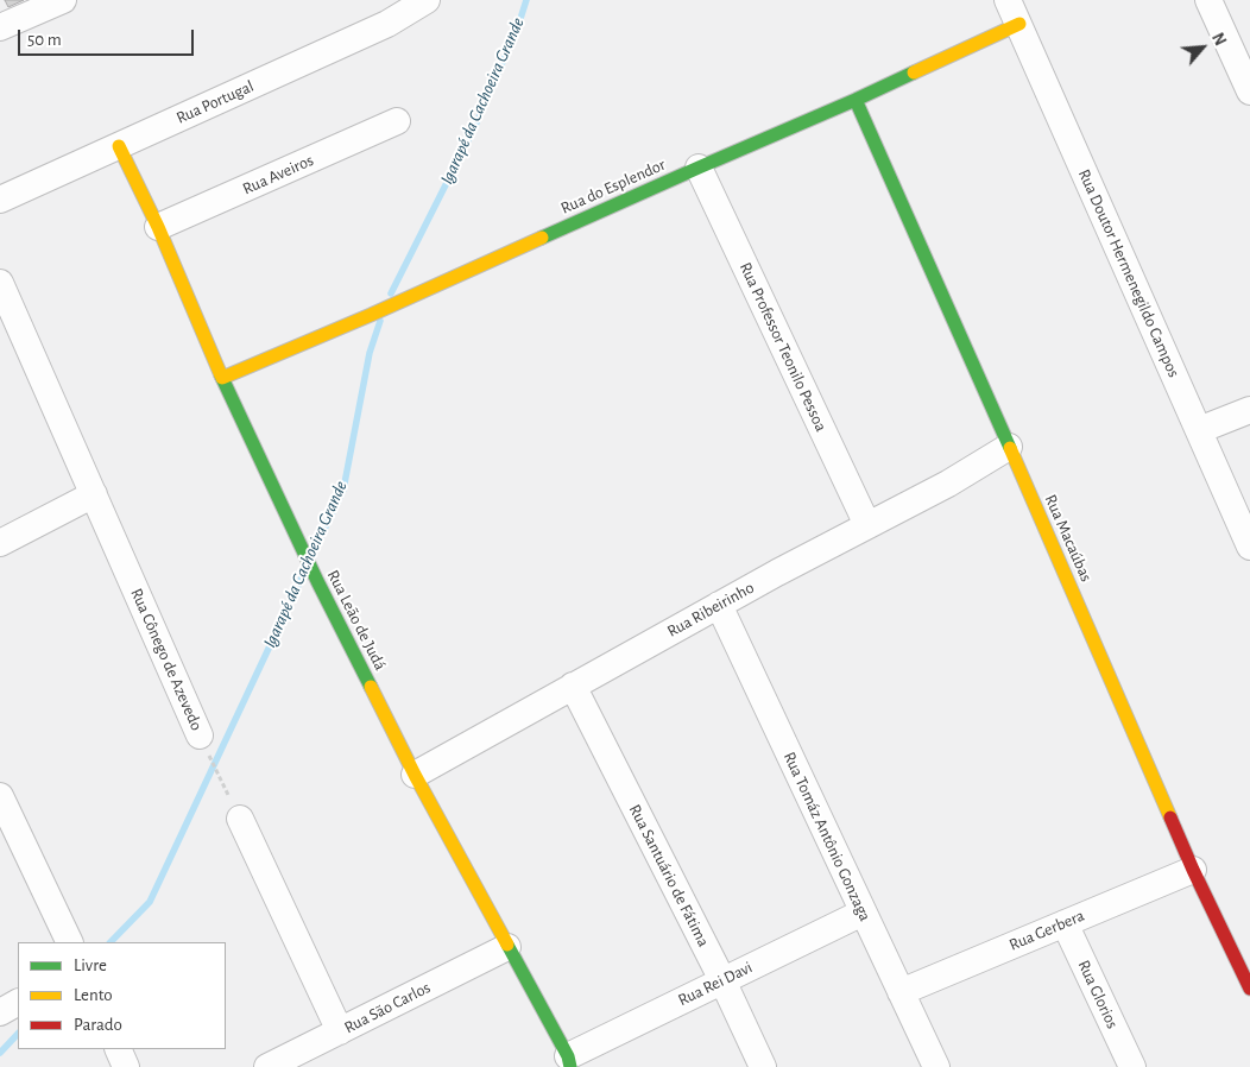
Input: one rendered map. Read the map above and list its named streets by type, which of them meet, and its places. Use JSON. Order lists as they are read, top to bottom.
{
  "streets": {
    "street": [
      "Rua Portugal",
      "Rua Aveiros",
      "Rua do Esplendor",
      "Rua Doutor Hermenegildo Campos",
      "Rua Professor Teonilo Pessoa",
      "Rua Macaúbas",
      "Rua Ribeirinho",
      "Rua Leão de Judá",
      "Rua Cônego de Azevedo",
      "Rua Tomáz Antônio Gonzaga",
      "Rua Santuário de Fátima",
      "Rua Gerbera",
      "Rua Rei Davi",
      "Rua Glorios",
      "Rua São Carlos"
    ]
  },
  "crossings": [
    ["Rua Portugal", "Rua Leão de Judá"],
    ["Rua Aveiros", "Rua Leão de Judá"],
    ["Rua do Esplendor", "Rua Doutor Hermenegildo Campos"],
    ["Rua do Esplendor", "Rua Professor Teonilo Pessoa"],
    ["Rua do Esplendor", "Rua Macaúbas"],
    ["Rua do Esplendor", "Rua Leão de Judá"],
    ["Rua Professor Teonilo Pessoa", "Rua Ribeirinho"],
    ["Rua Macaúbas", "Rua Ribeirinho"],
    ["Rua Macaúbas", "Rua Gerbera"],
    ["Rua Ribeirinho", "Rua Leão de Judá"],
    ["Rua Ribeirinho", "Rua Tomáz Antônio Gonzaga"],
    ["Rua Ribeirinho", "Rua Santuário de Fátima"],
    ["Rua Leão de Judá", "Rua Rei Davi"],
    ["Rua Leão de Judá", "Rua São Carlos"],
    ["Rua Tomáz Antônio Gonzaga", "Rua Gerbera"],
    ["Rua Tomáz Antônio Gonzaga", "Rua Rei Davi"],
    ["Rua Santuário de Fátima", "Rua Rei Davi"],
    ["Rua Gerbera", "Rua Glorios"]
  ],
  "water": ["Igarapé da Cachoeira Grande"],
  "legend": ["Livre", "Lento", "Parado"],
  "scale_bar": "50 m",
  "north": "top right"
}
